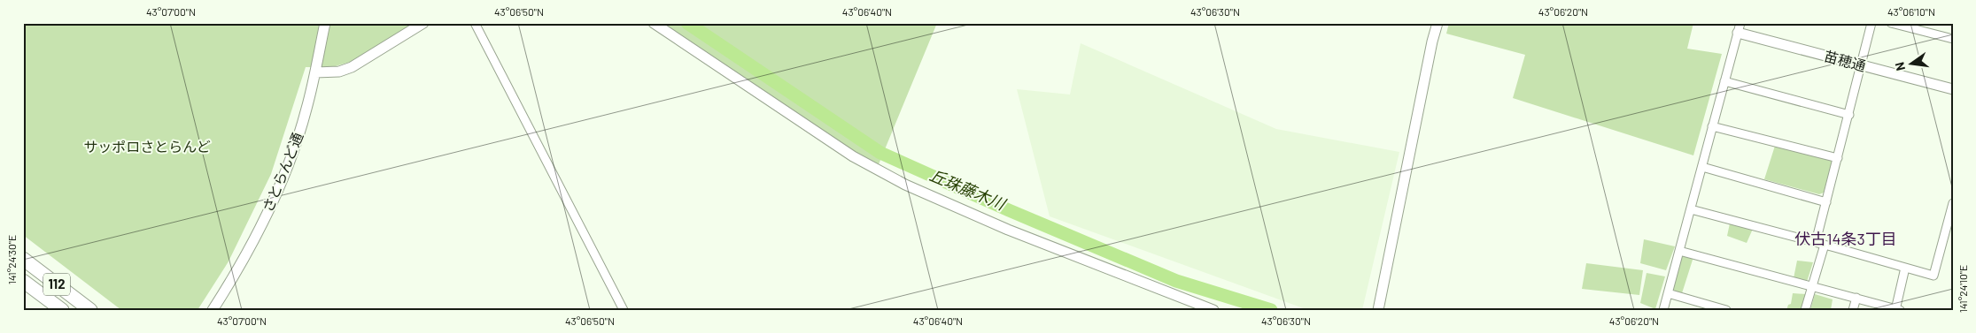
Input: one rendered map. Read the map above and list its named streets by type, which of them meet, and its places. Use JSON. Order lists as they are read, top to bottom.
{
  "streets": {
    "main road": ["112"],
    "street": ["苗穂通", "さとらんど通"]
  },
  "districts": ["伏古14条3丁目"],
  "water": ["丘珠藤木川"],
  "parks": ["サッポロさとらんど"],
  "north": "left",
  "coordinates": [
    "43°07'00\"N",
    "43°06'50\"N",
    "43°06'40\"N",
    "43°06'30\"N",
    "43°06'20\"N",
    "43°06'10\"N",
    "141°24'30\"E",
    "141°24'10\"E"
  ]
}
